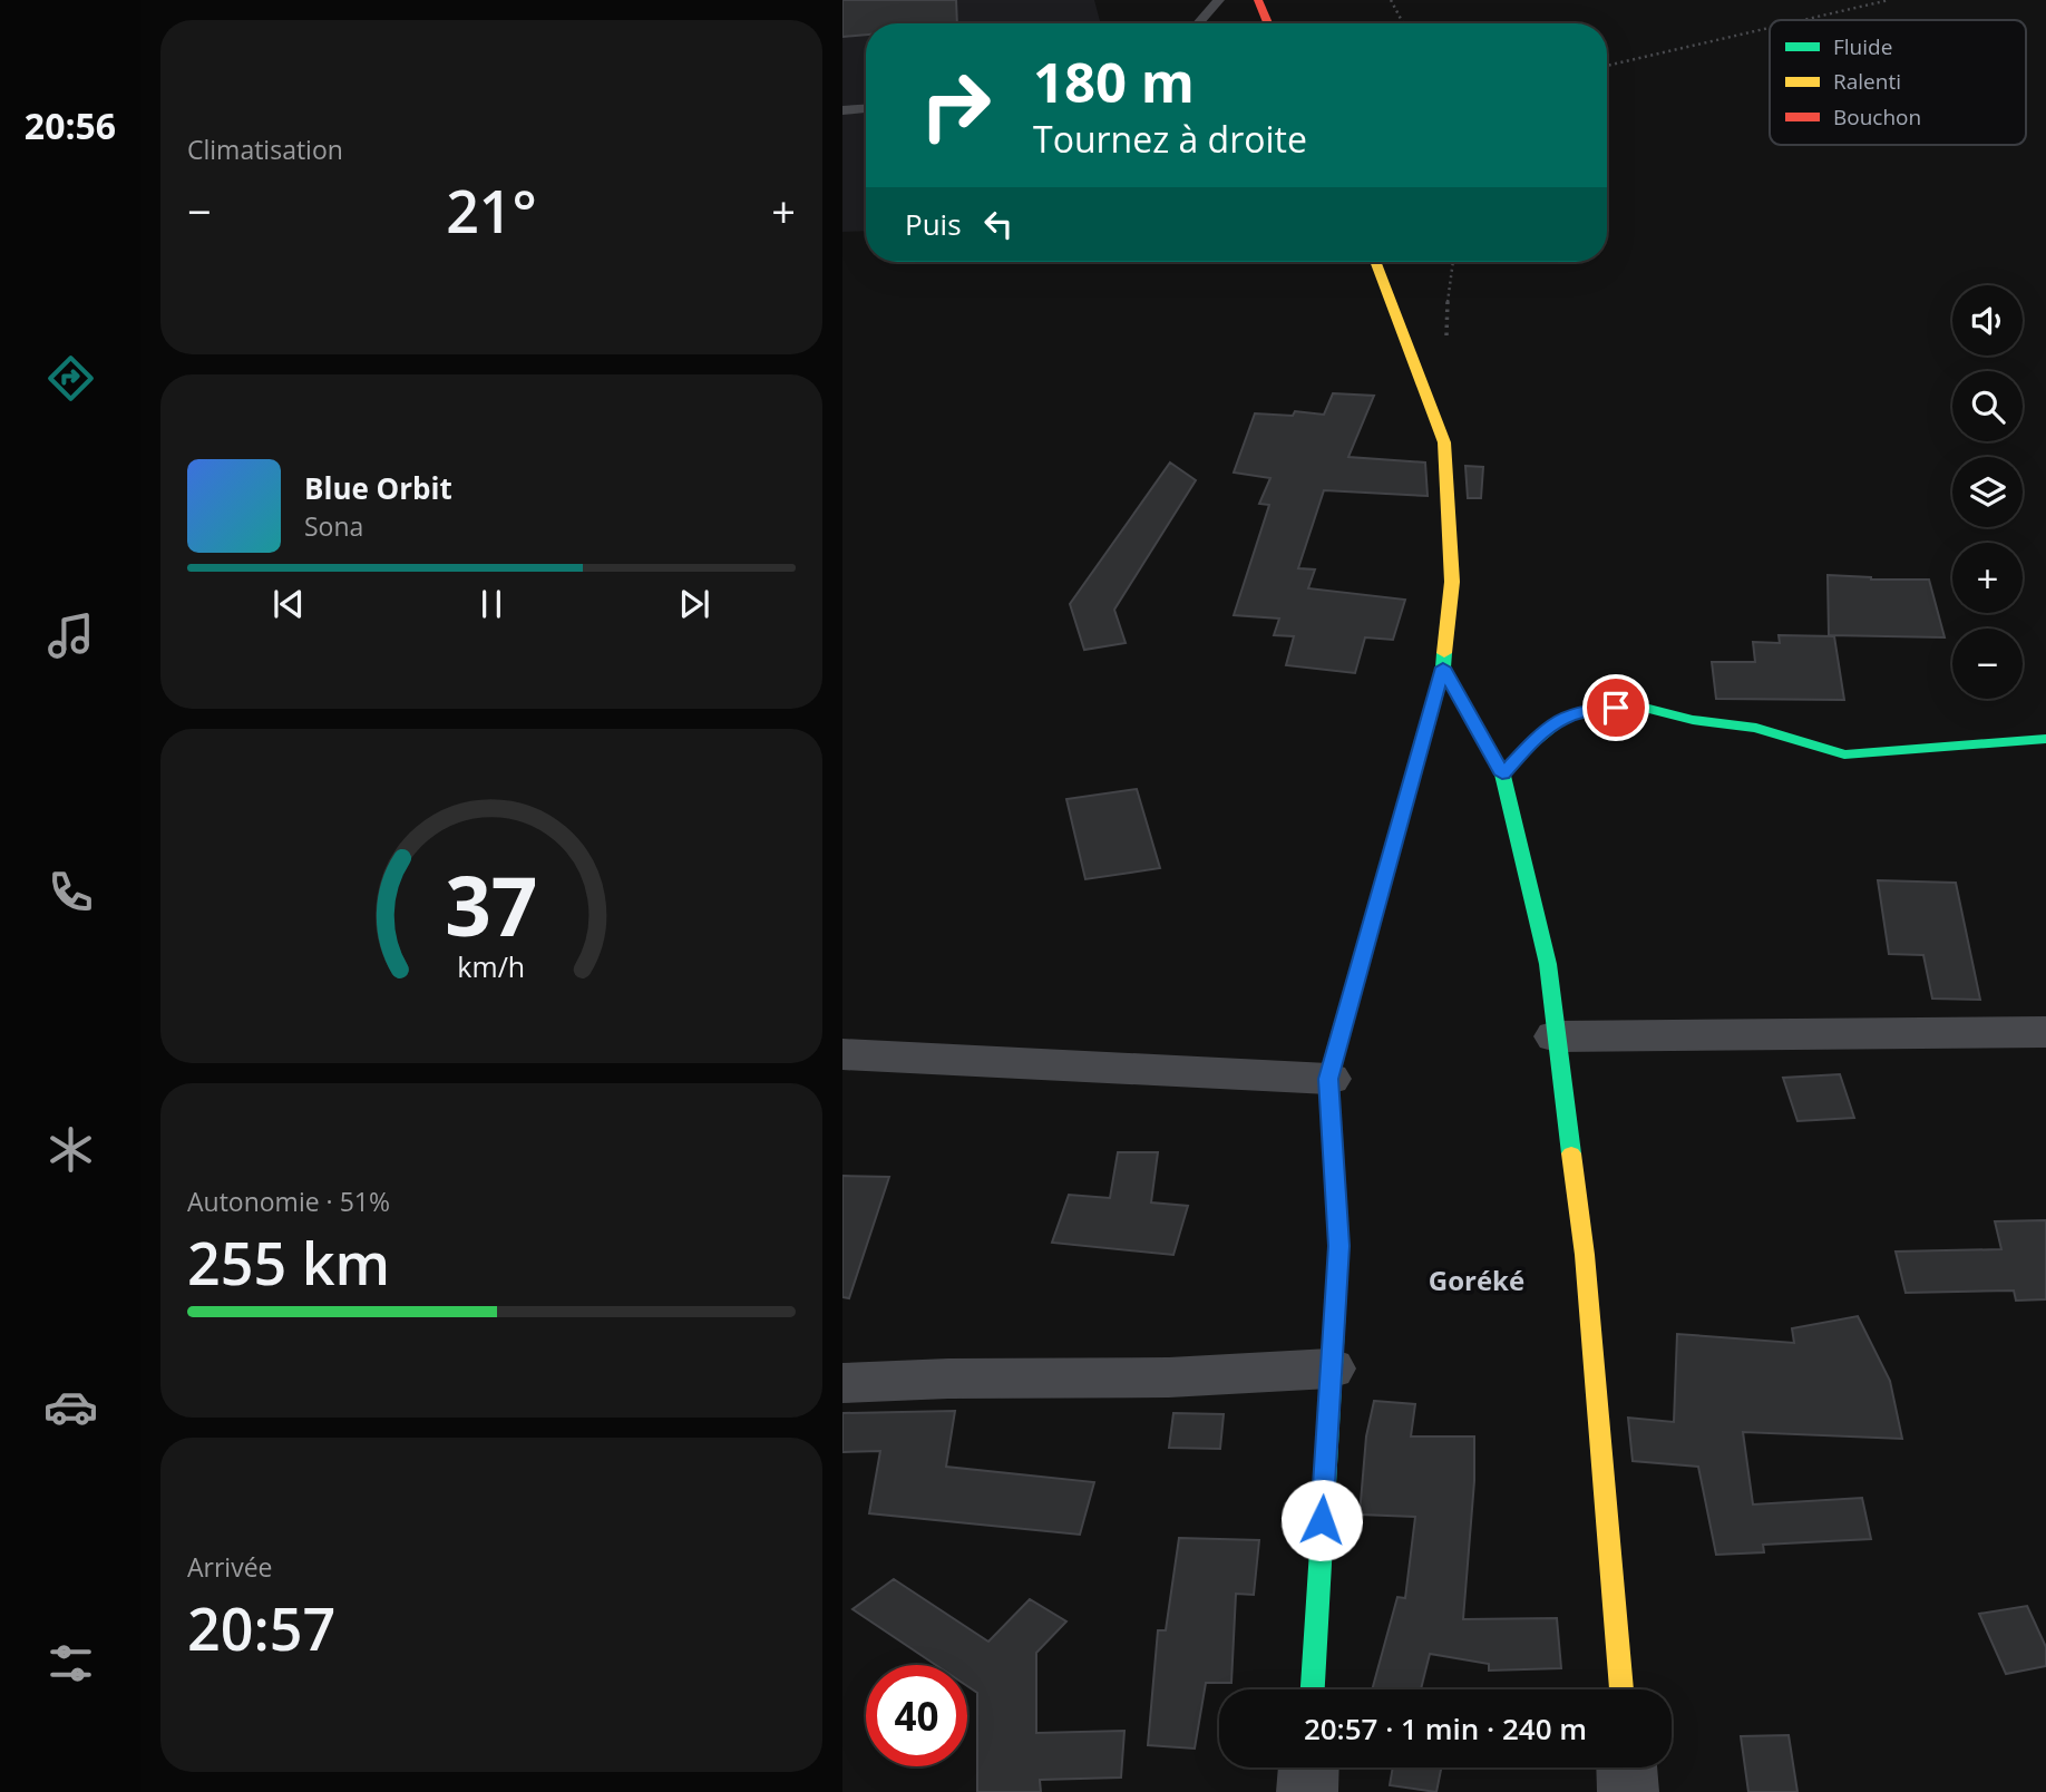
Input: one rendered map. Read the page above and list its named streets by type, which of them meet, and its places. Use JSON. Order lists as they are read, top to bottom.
{
  "districts": ["Goréké"],
  "legend": ["Fluide", "Ralenti", "Bouchon"],
  "page": {
    "tabs": "20:56",
    "tile": [
      "Climatisation",
      ["Autonomie · 51%", "255 km"],
      ["Arrivée", "20:57"]
    ],
    "turn": ["180 m", "Tournez à droite"],
    "heat": ["−", "21°", "+"],
    "then": "Puis",
    "map_buttons": ["+", "−"],
    "song": ["Blue Orbit", "Sona"],
    "limit": "40",
    "trip": "20:57 · 1 min · 240 m",
    "gauge": ["37", "km/h"]
  }
}
